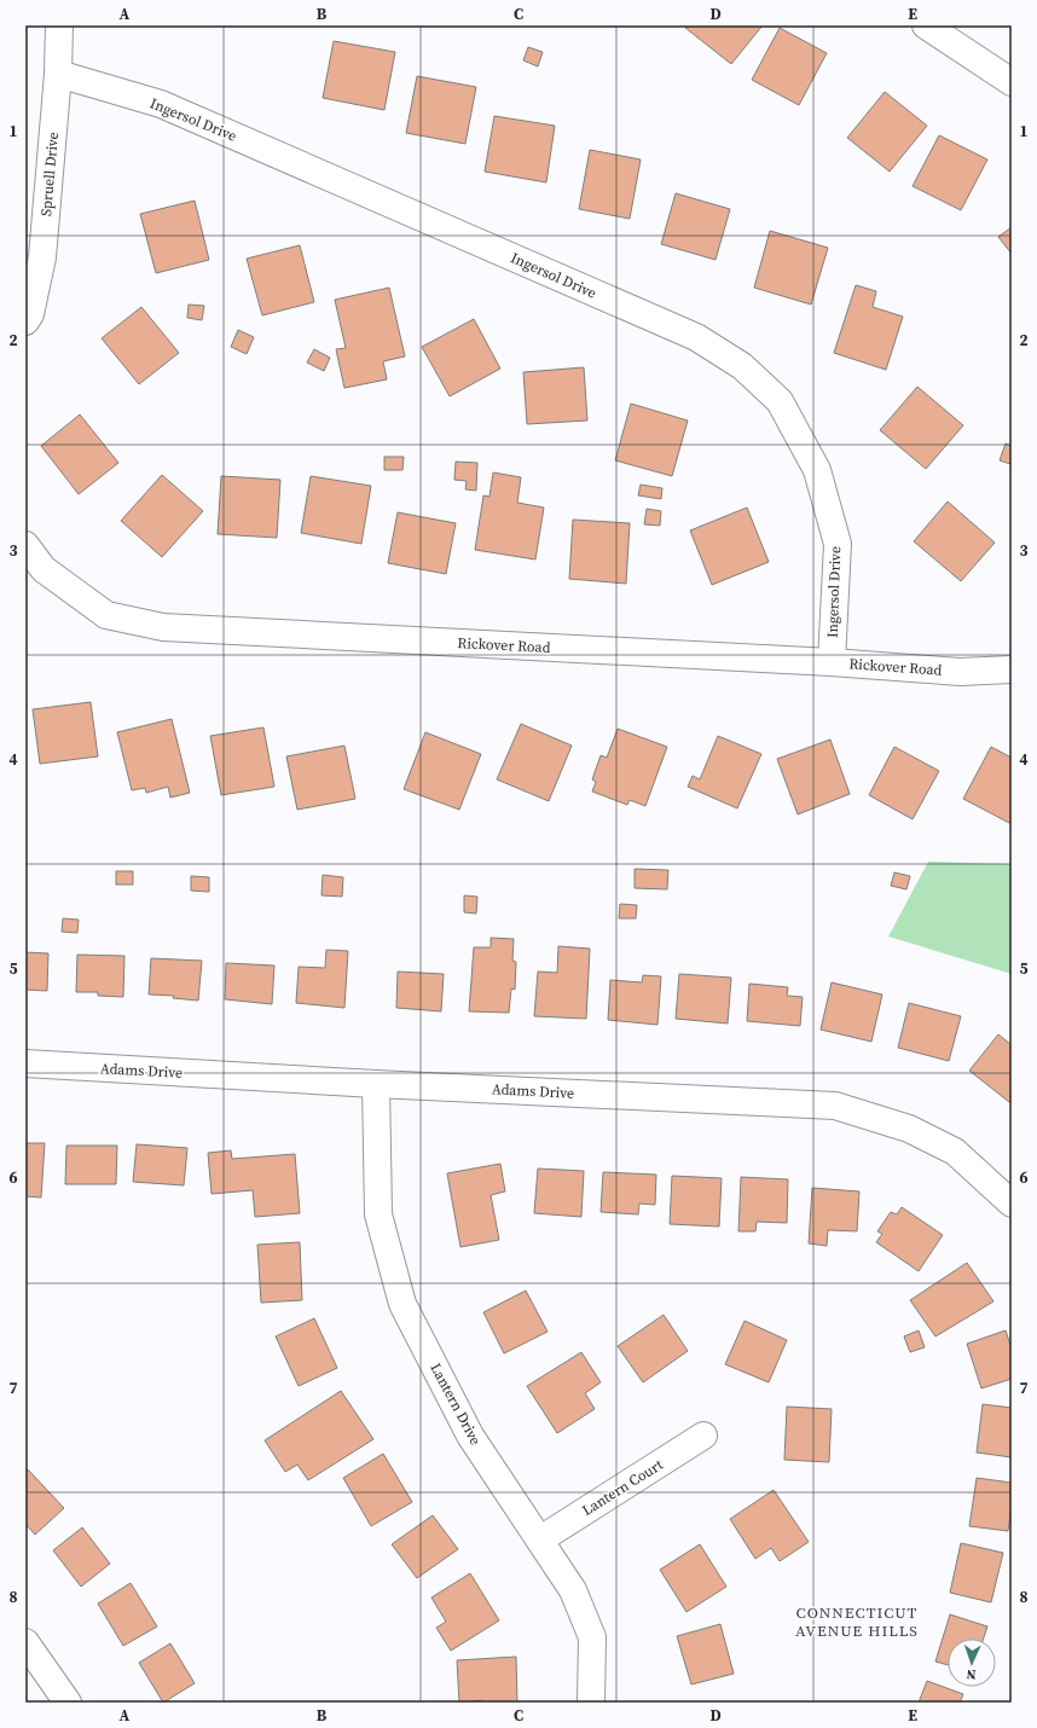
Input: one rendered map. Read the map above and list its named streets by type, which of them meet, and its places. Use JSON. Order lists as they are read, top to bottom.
{
  "streets": {
    "street": [
      "Ingersol Drive",
      "Spruell Drive",
      "Rickover Road",
      "Adams Drive",
      "Lantern Drive",
      "Lantern Court"
    ]
  },
  "crossings": [
    ["Ingersol Drive", "Spruell Drive"],
    ["Ingersol Drive", "Rickover Road"],
    ["Adams Drive", "Lantern Drive"],
    ["Lantern Drive", "Lantern Court"]
  ],
  "districts": ["CONNECTICUT AVENUE HILLS"],
  "north": "bottom",
  "grid": {
    "columns": [
      "A",
      "B",
      "C",
      "D",
      "E"
    ],
    "rows": [
      "1",
      "2",
      "3",
      "4",
      "5",
      "6",
      "7",
      "8"
    ]
  }
}
